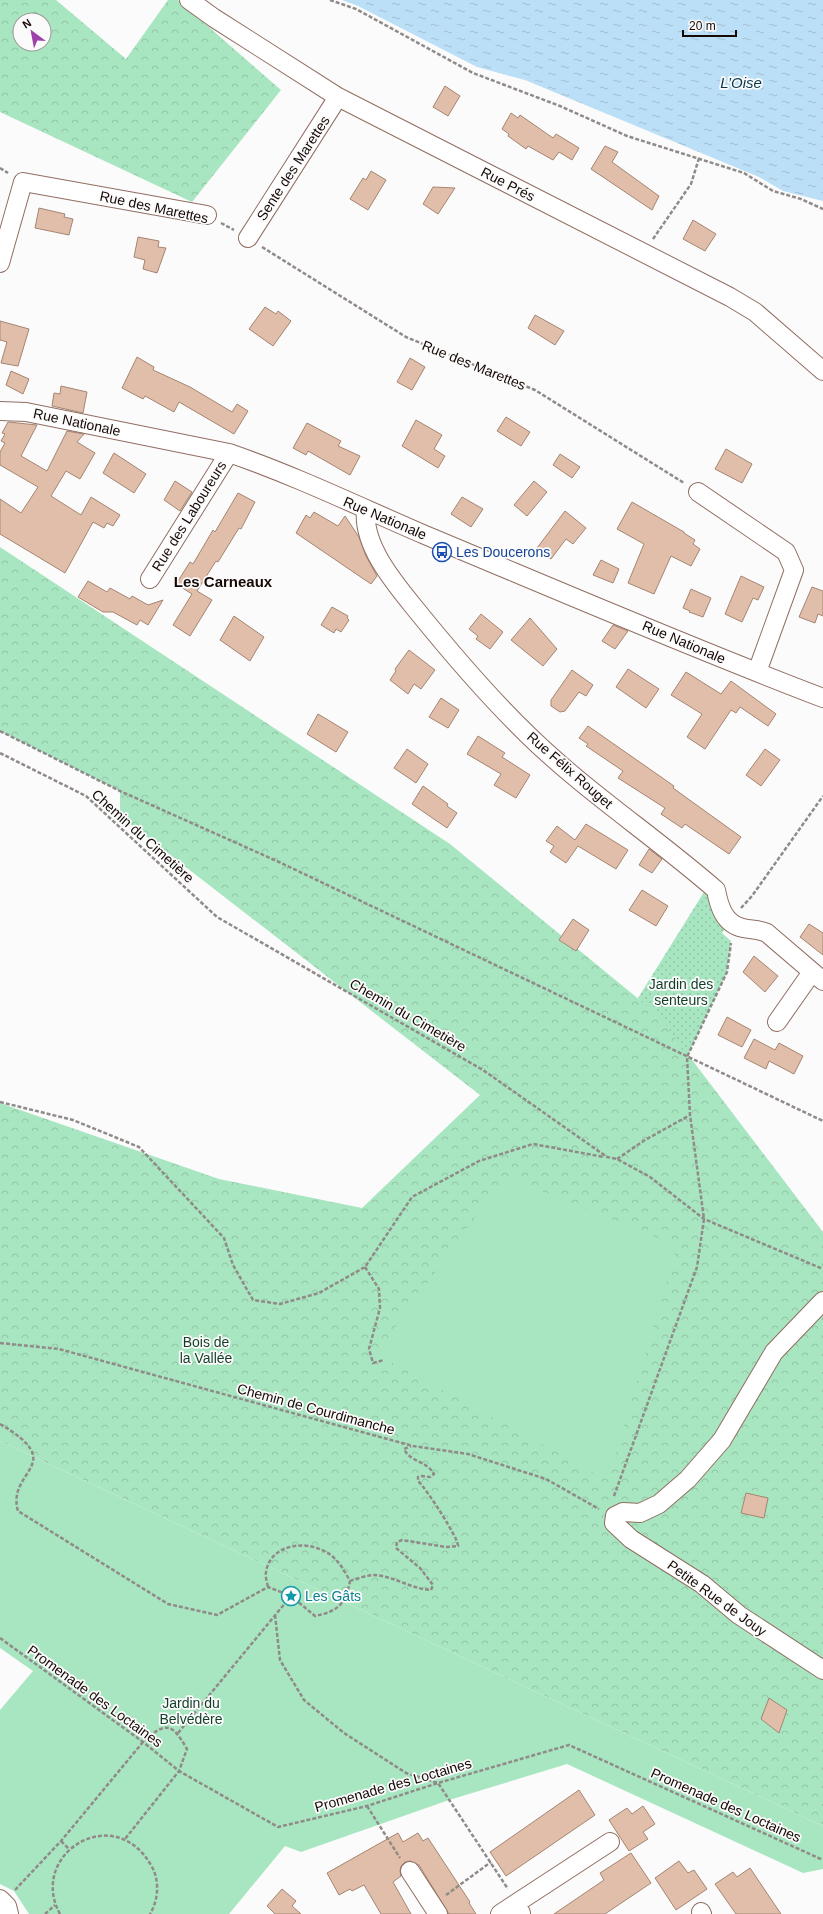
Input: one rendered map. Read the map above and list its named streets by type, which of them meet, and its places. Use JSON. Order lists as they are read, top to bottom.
{
  "streets": {
    "street": [
      "Sente des Marettes",
      "Rue Prés",
      "Rue des Marettes",
      "Rue Nationale",
      "Rue des Laboureurs",
      "Rue Félix Rouget",
      "Petite Rue de Jouy"
    ],
    "path": ["Chemin du Cimetière", "Chemin de Courdimanche", "Promenade des Loctaines"]
  },
  "crossings": [
    ["Sente des Marettes", "Rue Prés"],
    ["Sente des Marettes", "Rue des Marettes"],
    ["Rue Nationale", "Rue des Laboureurs"],
    ["Rue Nationale", "Rue Félix Rouget"],
    ["Chemin de Courdimanche", "Petite Rue de Jouy"]
  ],
  "districts": ["Les Carneaux"],
  "water": ["L’Oise"],
  "parks": ["Jardin des senteurs", "Bois de la Vallée", "Jardin du Belvédère"],
  "places": {
    "bus stop": ["Les Doucerons"],
    "place": ["Les Gâts"]
  },
  "scale_bar": "20 m",
  "north": "top left"
}
